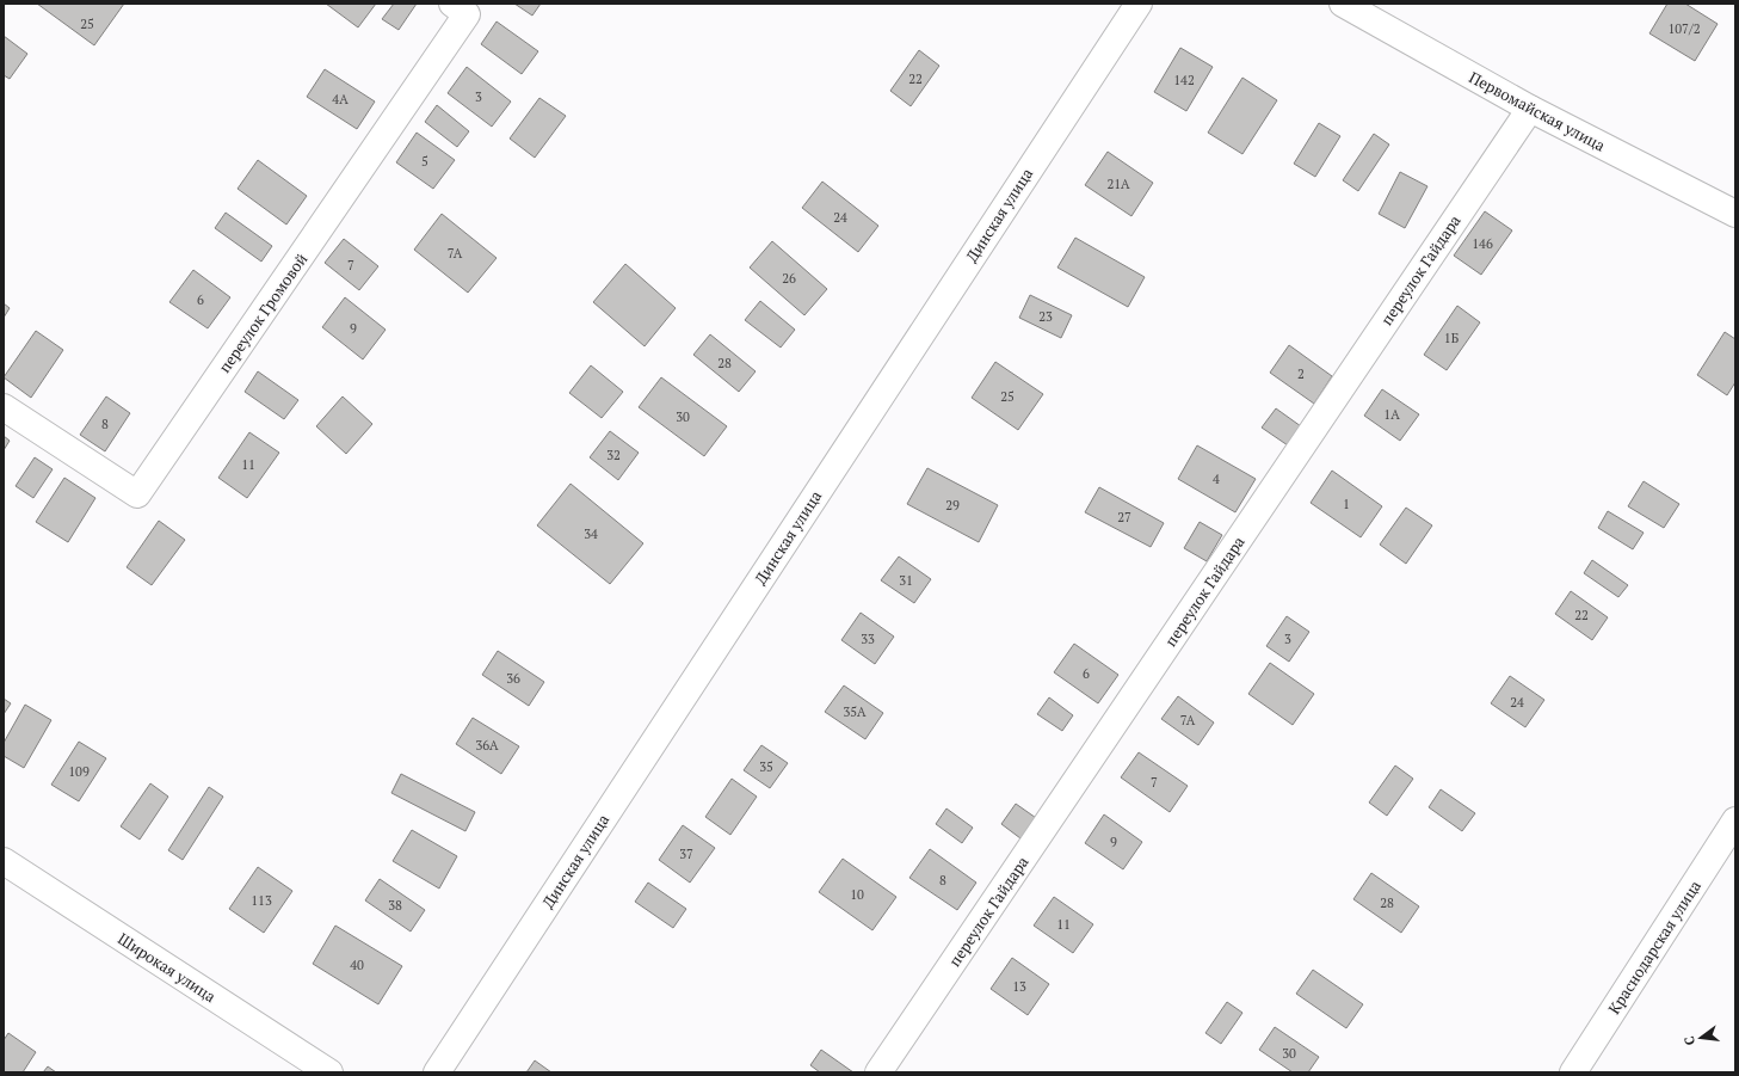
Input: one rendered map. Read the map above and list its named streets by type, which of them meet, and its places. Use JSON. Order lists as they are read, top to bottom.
{
  "streets": {
    "street": [
      "Первомайская улица",
      "Динская улица",
      "переулок Гайдара",
      "переулок Громовой",
      "Краснодарская улица",
      "Широкая улица"
    ]
  },
  "crossings": [
    ["Первомайская улица", "переулок Гайдара"]
  ],
  "house_numbers": [
    "25",
    "107/2",
    "22",
    "142",
    "3",
    "4А",
    "5",
    "21А",
    "24",
    "146",
    "7А",
    "7",
    "26",
    "6",
    "23",
    "9",
    "1Б",
    "28",
    "2",
    "25",
    "1А",
    "30",
    "8",
    "32",
    "11",
    "4",
    "1",
    "29",
    "27",
    "34",
    "31",
    "22",
    "33",
    "3",
    "6",
    "36",
    "24",
    "35А",
    "7А",
    "36А",
    "35",
    "109",
    "7",
    "9",
    "37",
    "8",
    "10",
    "113",
    "28",
    "38",
    "11",
    "40",
    "13",
    "30"
  ],
  "north": "left"
}
